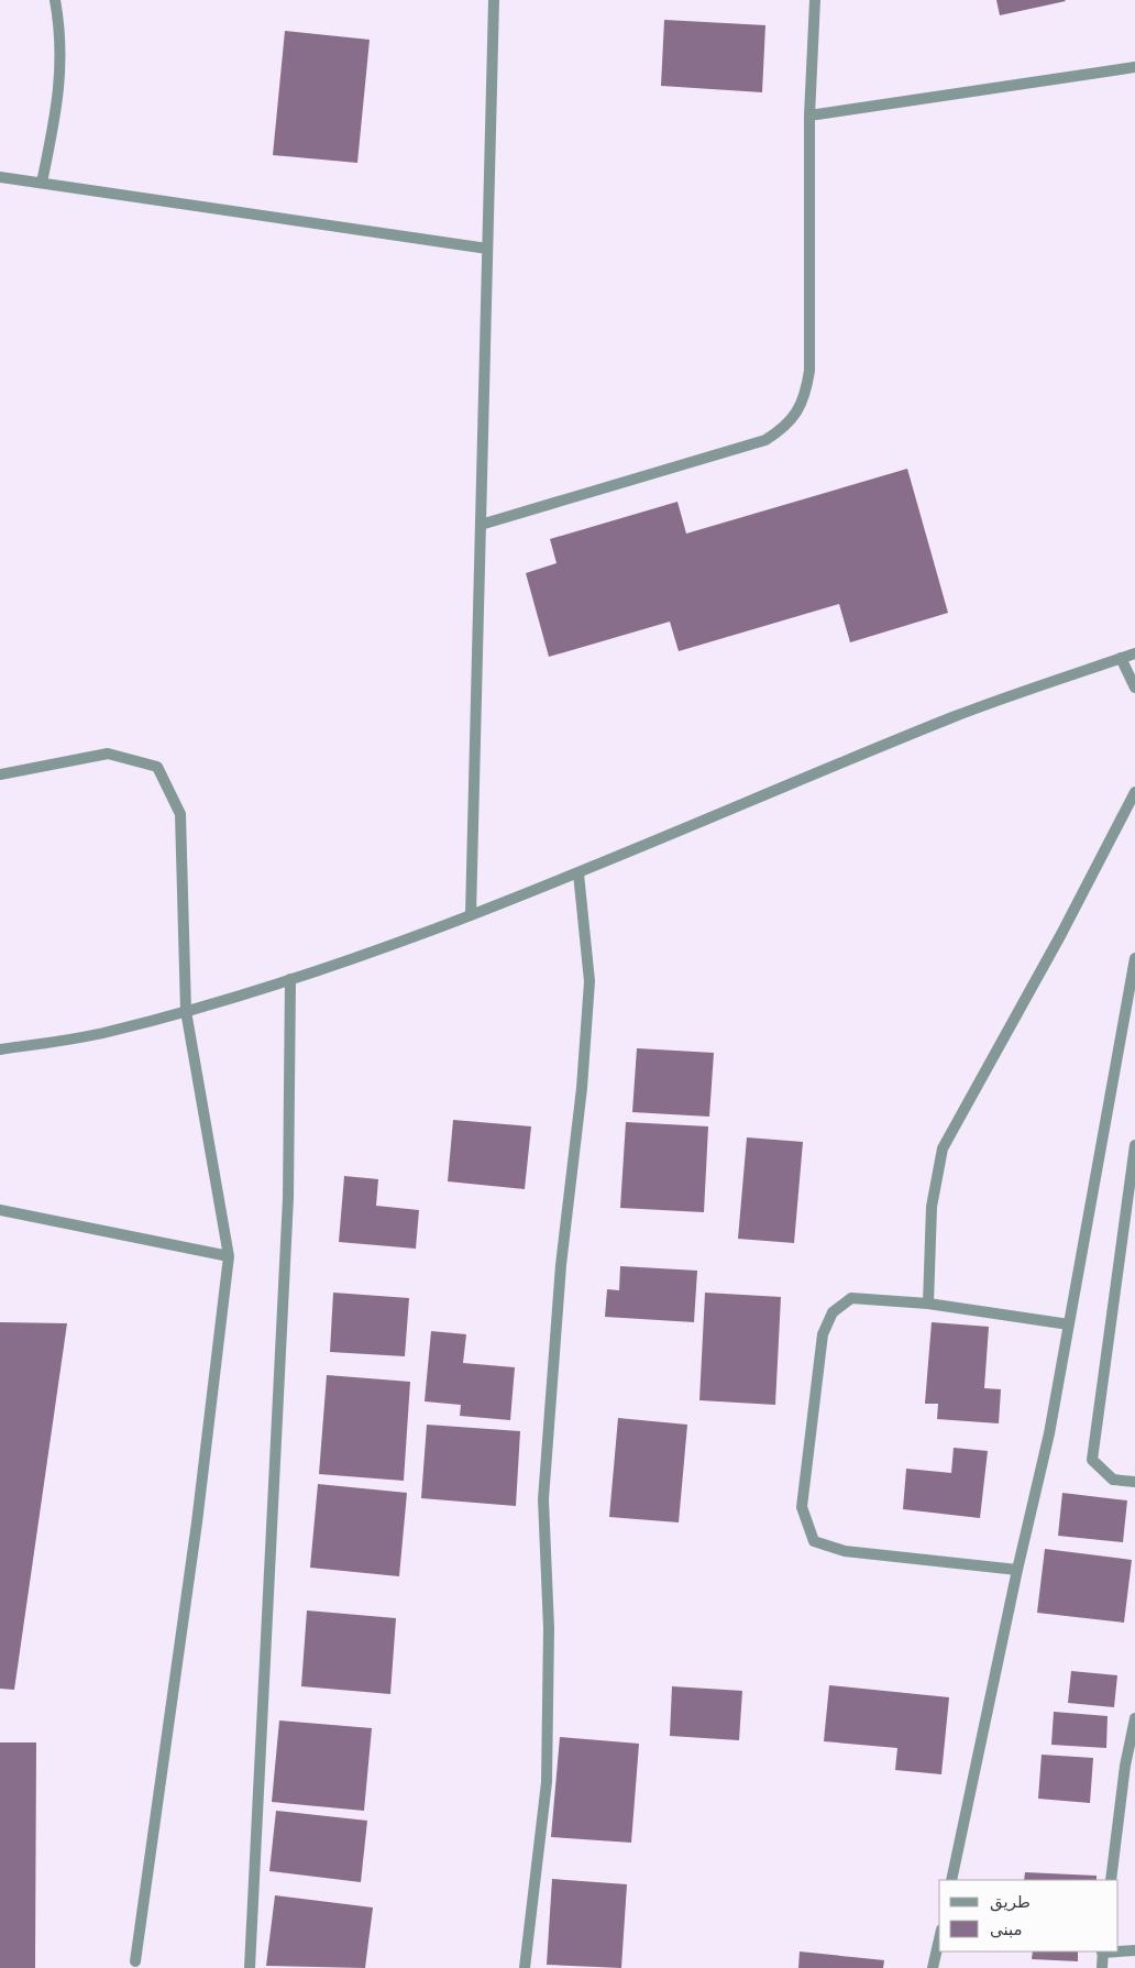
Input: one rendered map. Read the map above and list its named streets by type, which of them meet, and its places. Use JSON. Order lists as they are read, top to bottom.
{
  "legend": ["طريق", "مبنى"]
}
